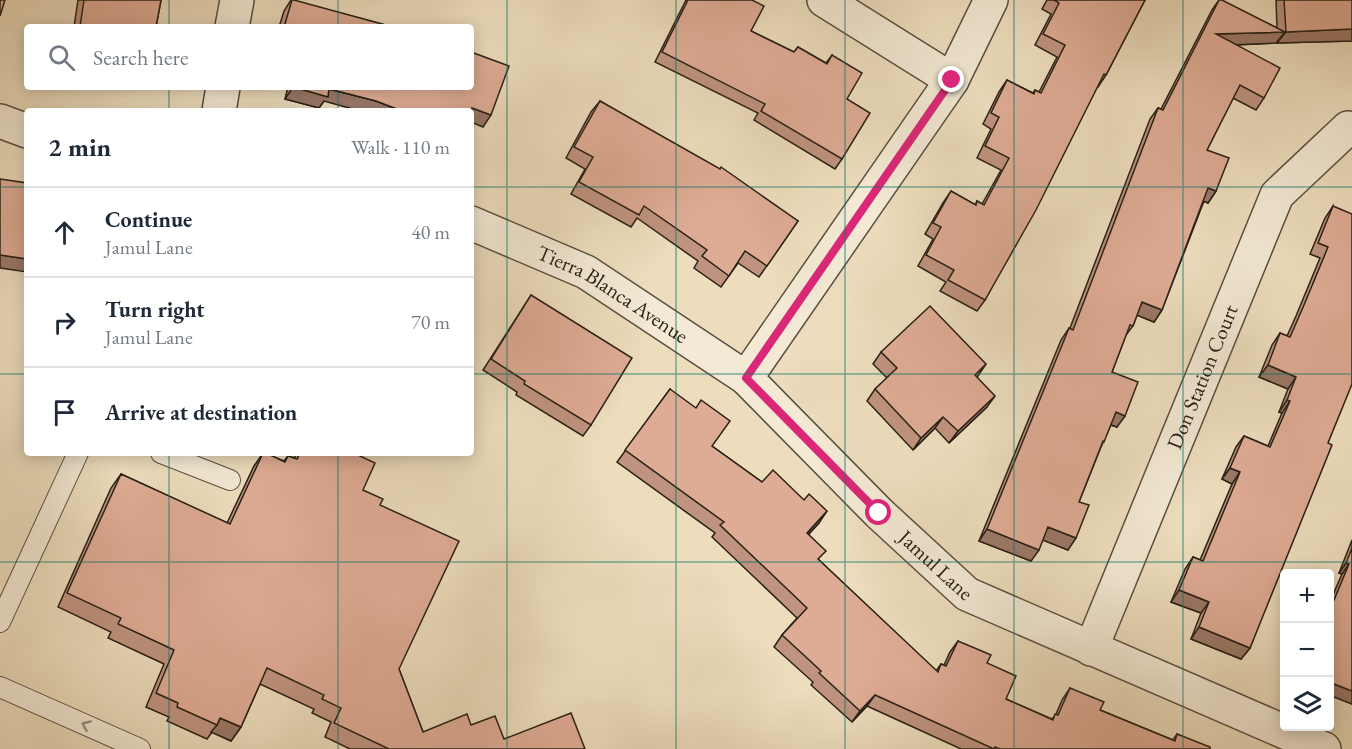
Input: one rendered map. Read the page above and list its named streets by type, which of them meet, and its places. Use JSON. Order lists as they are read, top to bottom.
{
  "streets": {
    "street": ["Tierra Blanca Avenue", "Don Station Court", "Jamul Lane"]
  },
  "crossings": [
    ["Tierra Blanca Avenue", "Jamul Lane"],
    ["Don Station Court", "Jamul Lane"]
  ],
  "page": {
    "search": "Search here",
    "heading": ["2 min", "Walk · 110 m"],
    "list": [
      ["Continue", "Jamul Lane", "40 m"],
      ["Turn right", "Jamul Lane", "70 m"],
      "Arrive at destination"
    ],
    "map_buttons": ["+", "−"]
  }
}
